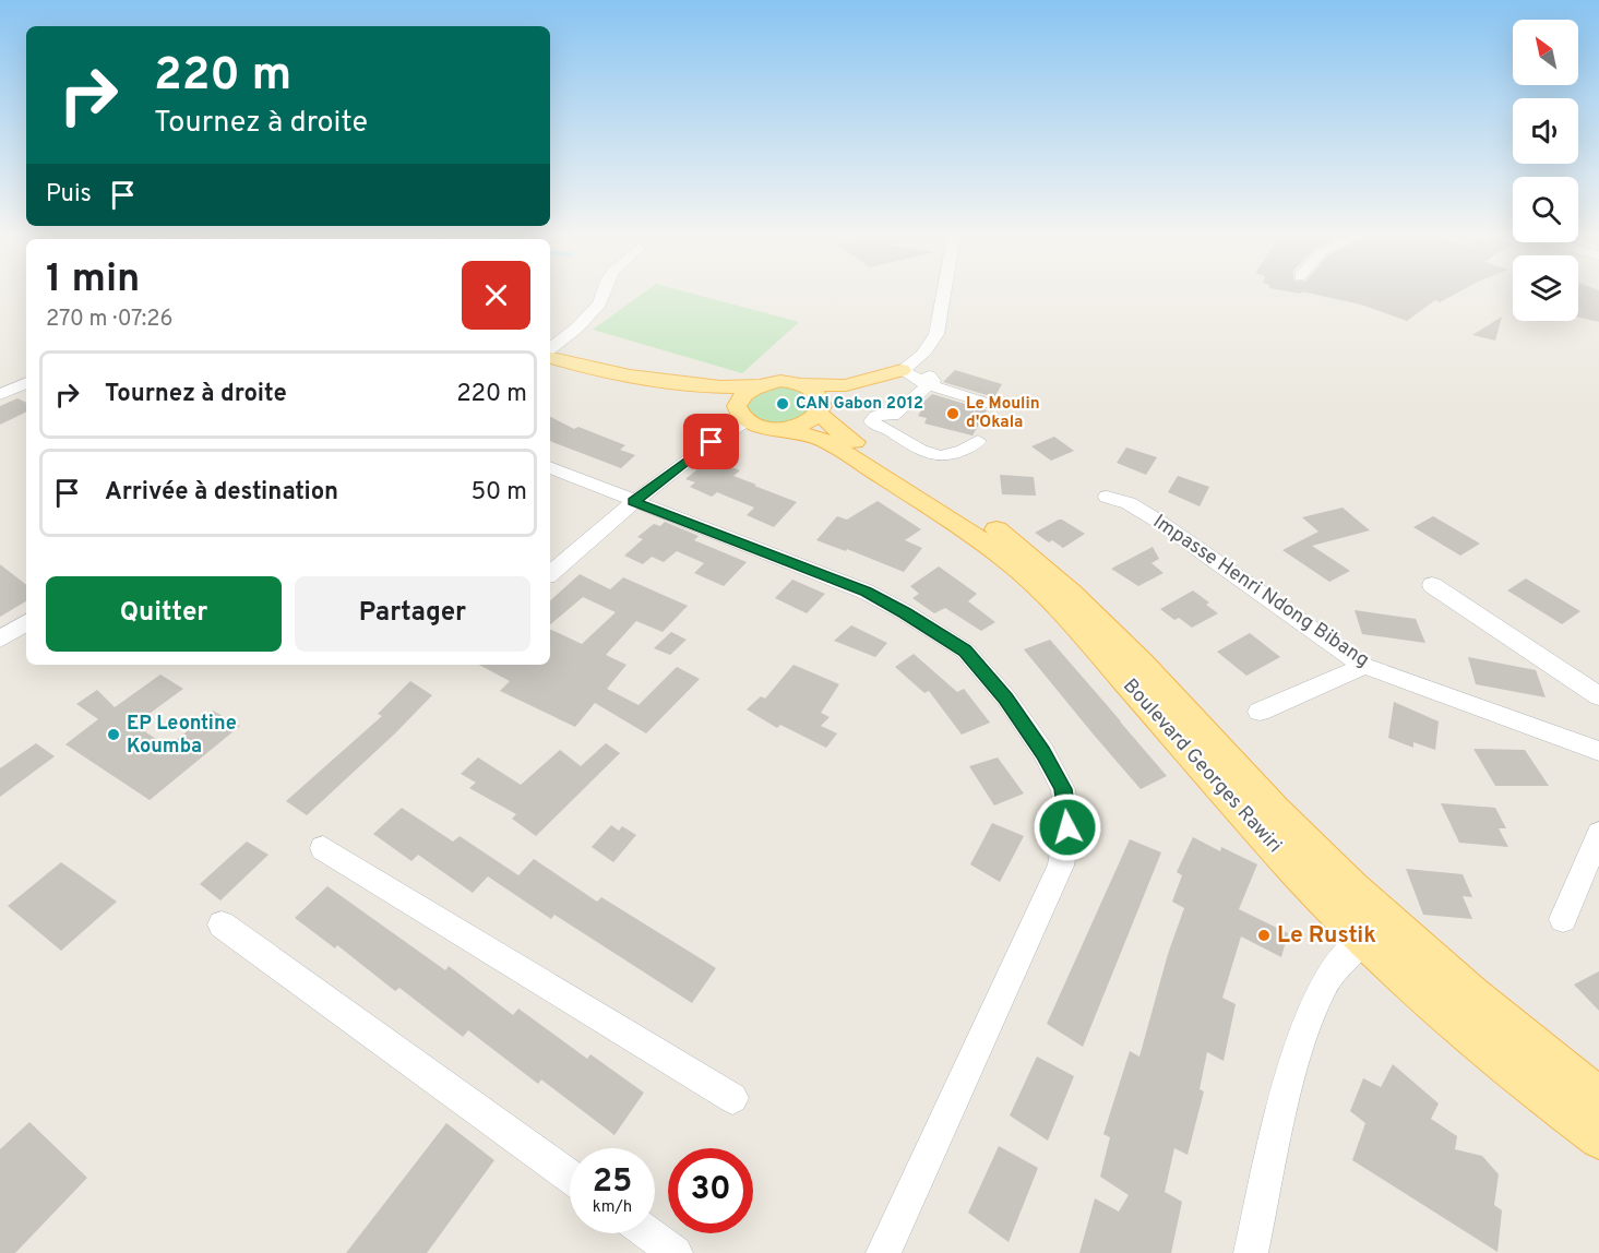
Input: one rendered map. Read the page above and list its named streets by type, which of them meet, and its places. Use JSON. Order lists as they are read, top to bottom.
{
  "streets": {
    "main road": ["Boulevard Georges Rawiri"],
    "street": ["Impasse Henri Ndong Bibang"]
  },
  "places": [
    "CAN Gabon 2012",
    "Le Moulin d'Okala",
    "EP Leontine Koumba",
    "Le Rustik"
  ],
  "north": "top left",
  "page": {
    "turn": ["220 m", "Tournez à droite"],
    "then": "Puis",
    "heading": ["1 min", "270 m · 07:26"],
    "list": [
      {
        "name": "Tournez à droite",
        "value": "220 m"
      },
      {
        "name": "Arrivée à destination",
        "value": "50 m"
      }
    ],
    "buttons": ["Quitter", "Partager"],
    "speed": "25 km/h",
    "limit": "30"
  }
}
